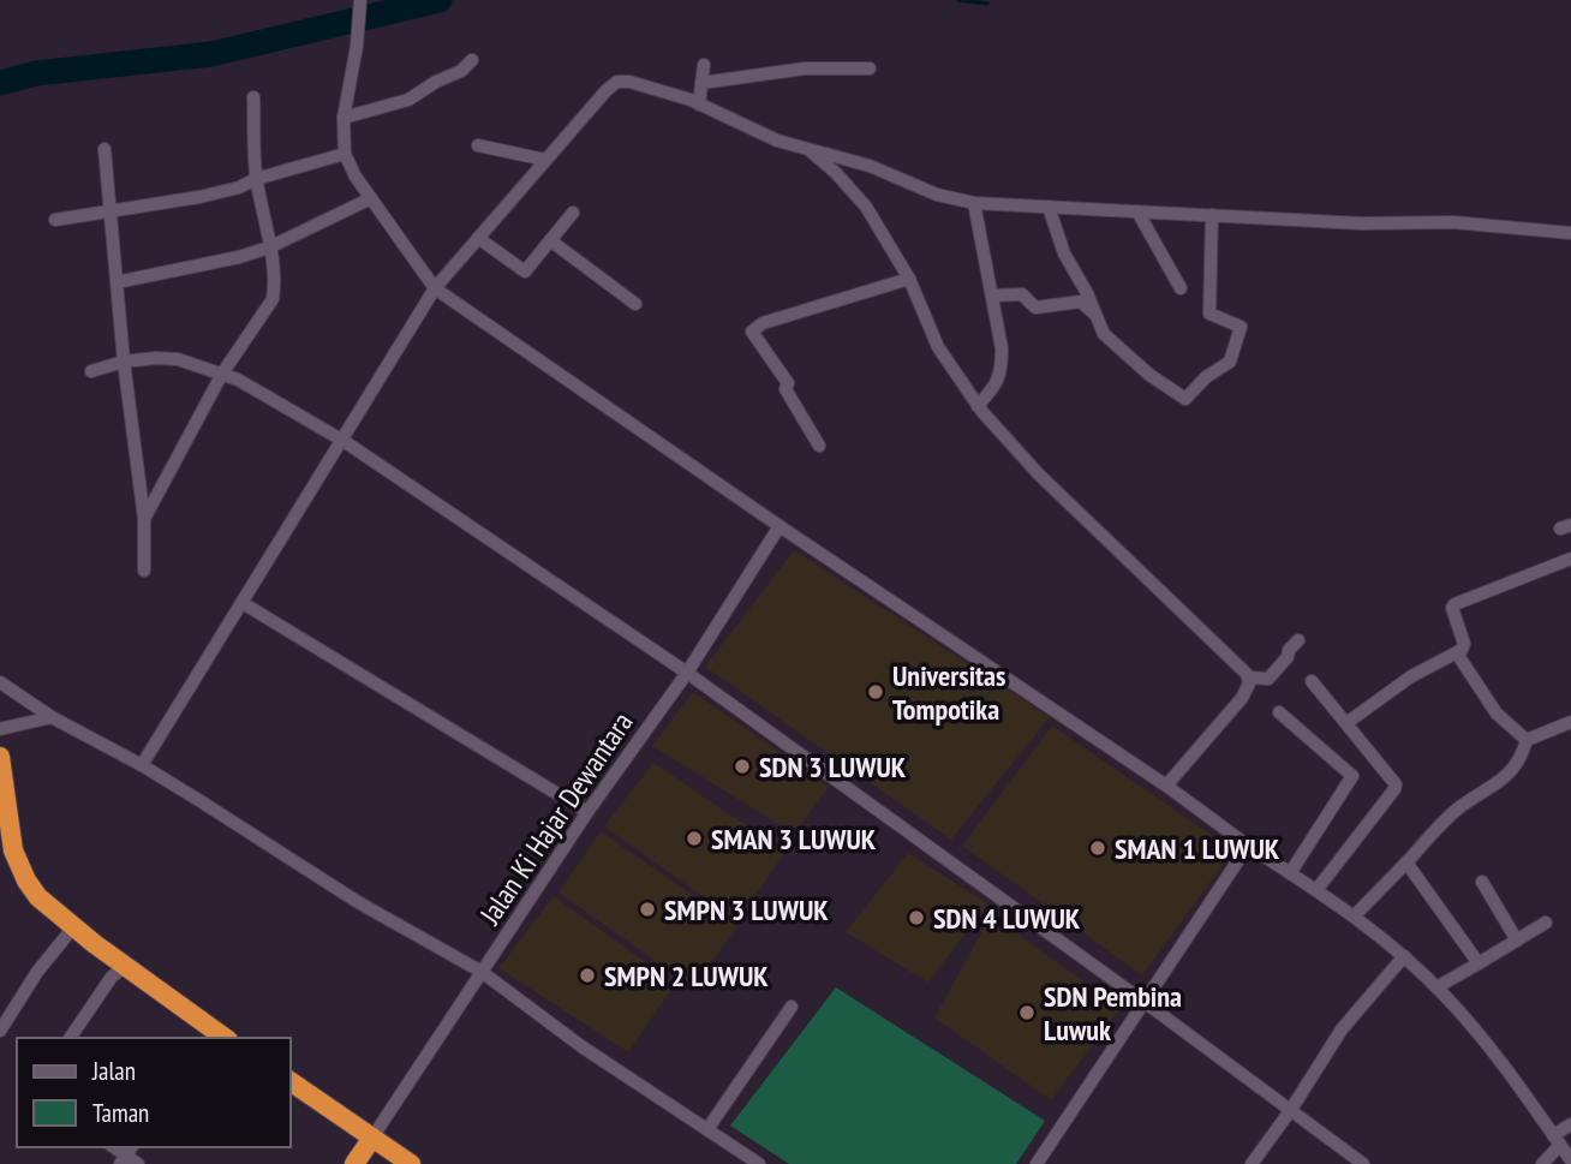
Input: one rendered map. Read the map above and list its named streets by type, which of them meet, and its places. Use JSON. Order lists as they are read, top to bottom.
{
  "streets": {
    "street": ["Jalan Ki Hajar Dewantara"]
  },
  "places": [
    "Universitas Tompotika",
    "SDN 3 LUWUK",
    "SMAN 3 LUWUK",
    "SMAN 1 LUWUK",
    "SMPN 3 LUWUK",
    "SDN 4 LUWUK",
    "SMPN 2 LUWUK",
    "SDN Pembina Luwuk"
  ],
  "legend": ["Jalan", "Taman"]
}
